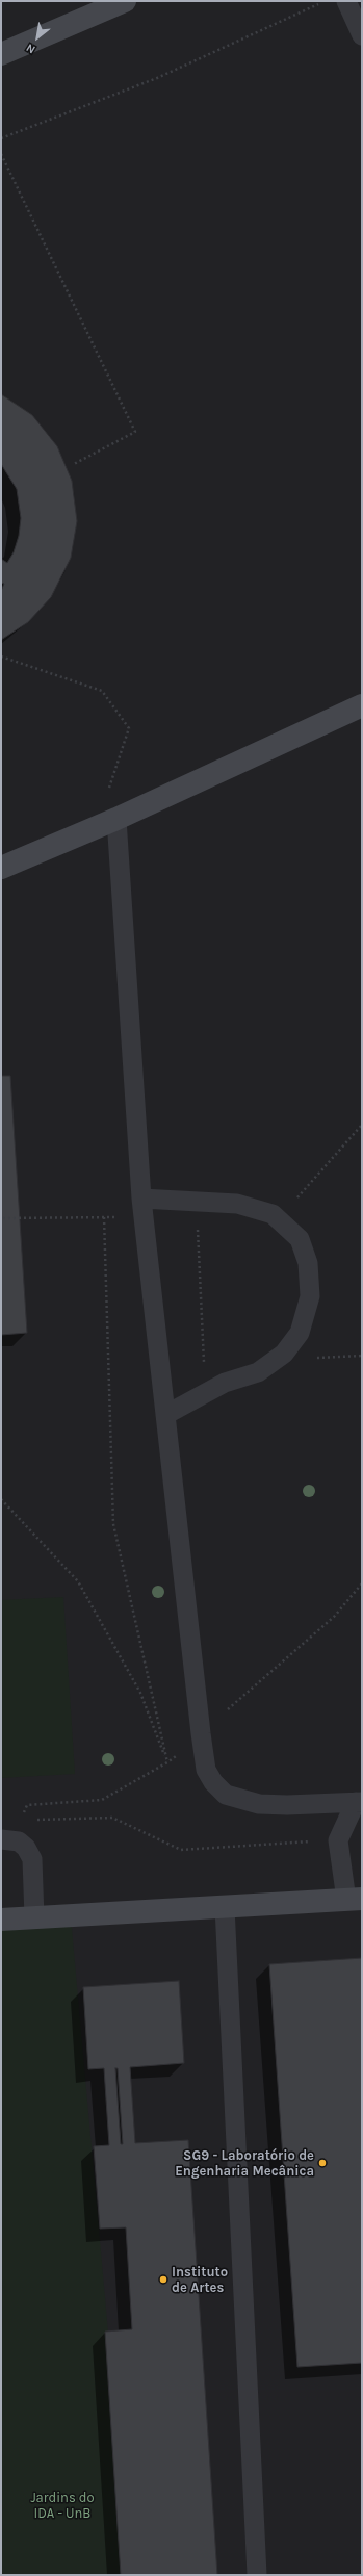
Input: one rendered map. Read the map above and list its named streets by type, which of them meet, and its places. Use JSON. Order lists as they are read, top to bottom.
{
  "parks": ["Jardins do IDA - UnB"],
  "places": ["SG9 - Laboratório de Engenharia Mecânica", "Instituto de Artes"],
  "north": "bottom left"
}
